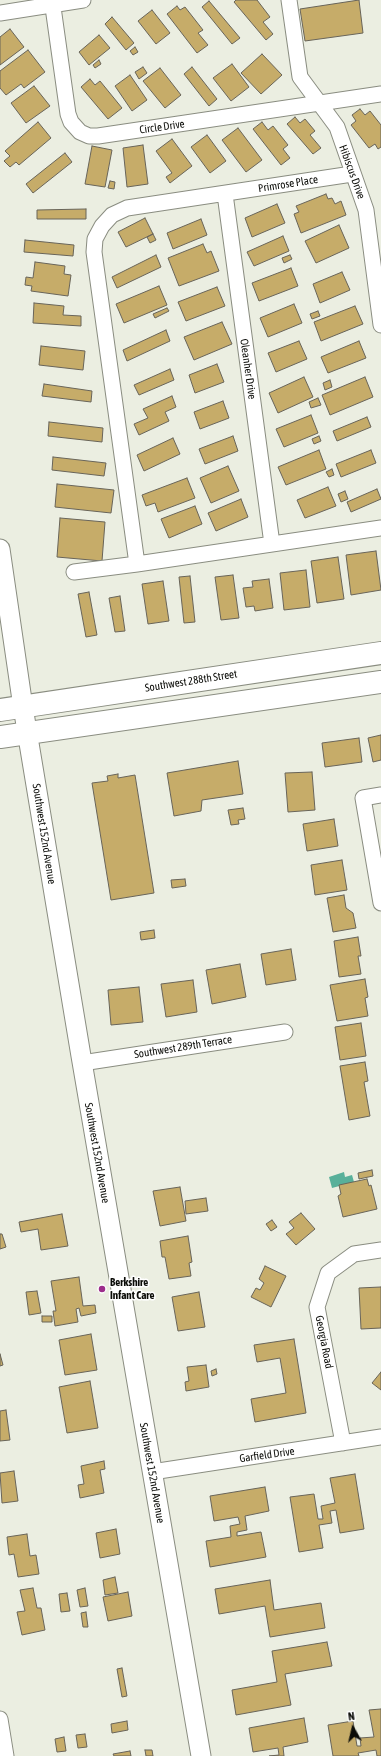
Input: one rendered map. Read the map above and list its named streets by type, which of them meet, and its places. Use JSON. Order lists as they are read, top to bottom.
{
  "streets": {
    "main road": ["Southwest 288th Street"],
    "street": [
      "Circle Drive",
      "Hibiscus Drive",
      "Primrose Place",
      "Oleanher Drive",
      "Southwest 152nd Avenue",
      "Southwest 289th Terrace",
      "Georgia Road",
      "Garfield Drive"
    ]
  },
  "crossings": [
    ["Circle Drive", "Hibiscus Drive"],
    ["Hibiscus Drive", "Primrose Place"],
    ["Primrose Place", "Oleanher Drive"],
    ["Southwest 288th Street", "Southwest 152nd Avenue"],
    ["Southwest 152nd Avenue", "Southwest 289th Terrace"],
    ["Southwest 152nd Avenue", "Garfield Drive"],
    ["Georgia Road", "Garfield Drive"]
  ],
  "places": ["Berkshire Infant Care"],
  "north": "top"
}
